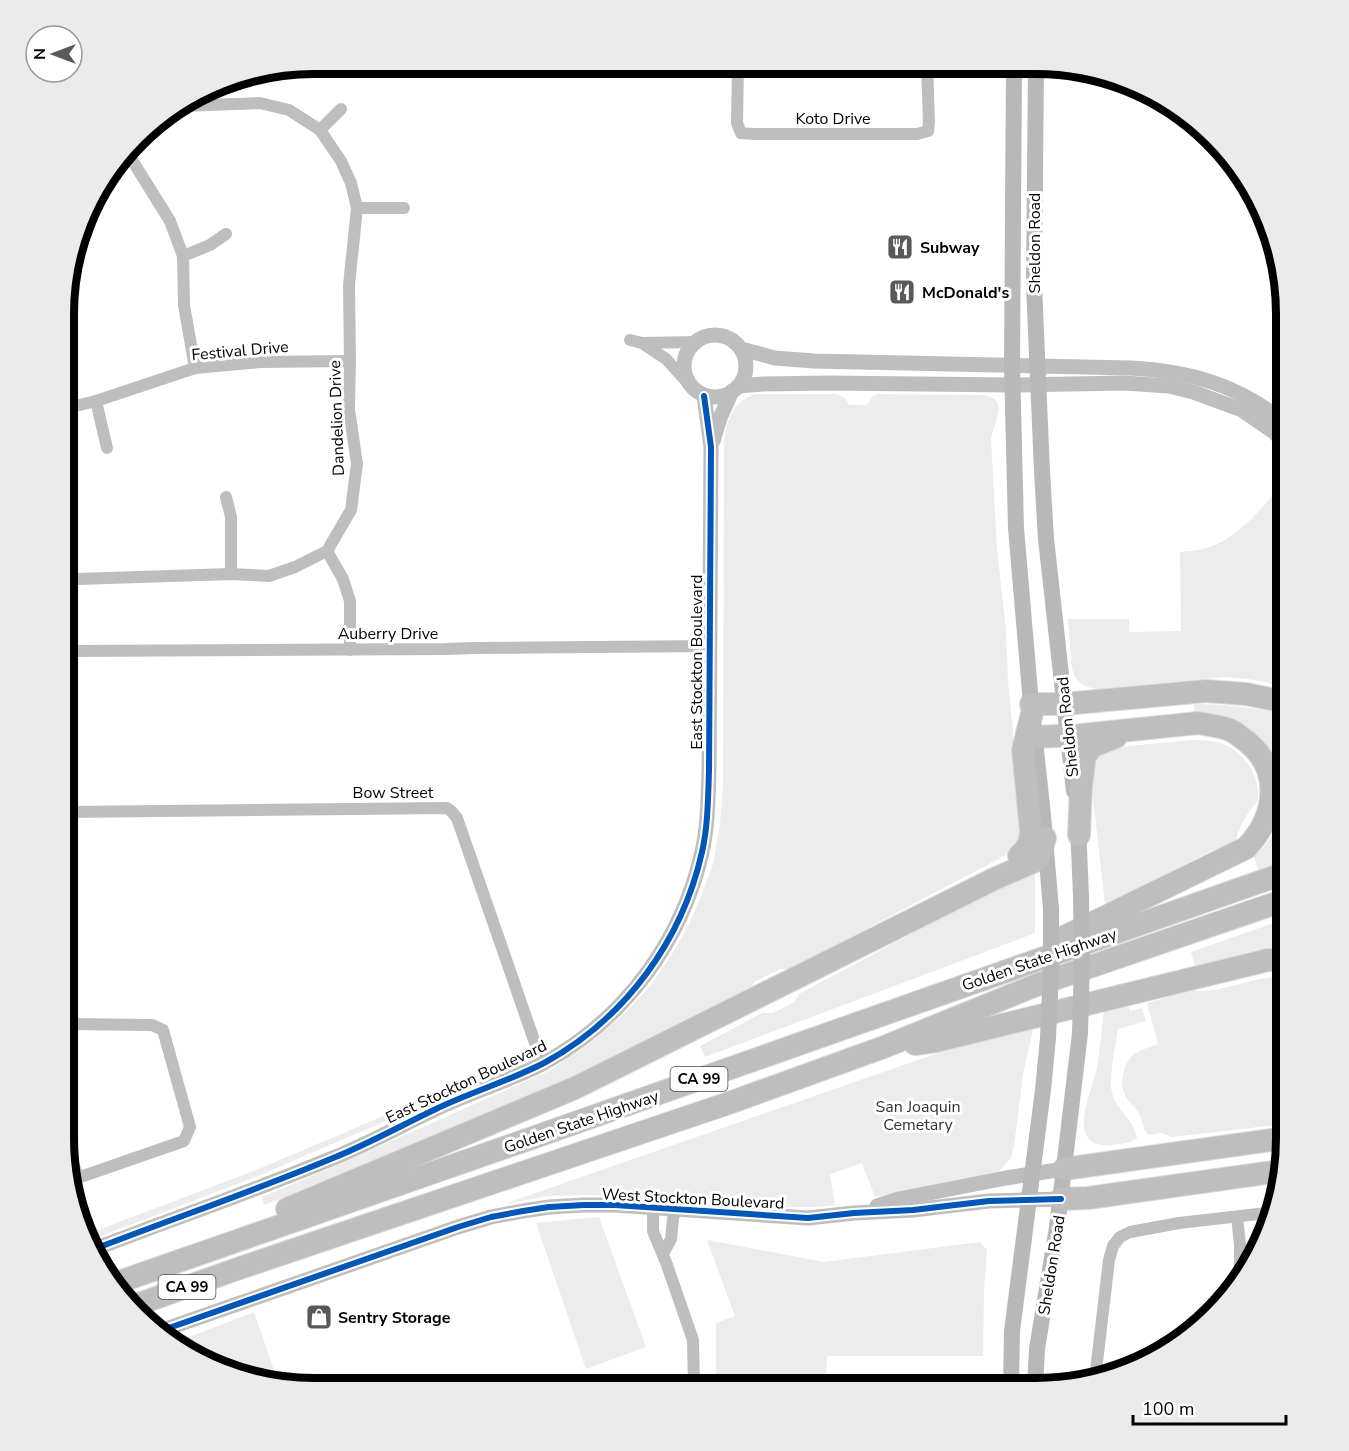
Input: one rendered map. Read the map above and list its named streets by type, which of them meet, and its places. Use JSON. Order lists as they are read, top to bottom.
{
  "streets": {
    "highway": ["Golden State Highway", "CA 99"],
    "main road": ["Sheldon Road"],
    "street": [
      "Koto Drive",
      "Festival Drive",
      "Dandelion Drive",
      "Auberry Drive",
      "East Stockton Boulevard",
      "Bow Street",
      "West Stockton Boulevard"
    ]
  },
  "crossings": [
    ["Sheldon Road", "West Stockton Boulevard"],
    ["Festival Drive", "Dandelion Drive"],
    ["Auberry Drive", "East Stockton Boulevard"],
    ["East Stockton Boulevard", "Bow Street"]
  ],
  "parks": ["San Joaquin Cemetary"],
  "places": {
    "restaurant": ["Subway", "McDonald's"],
    "shop": ["Sentry Storage"]
  },
  "scale_bar": "100 m",
  "north": "left"
}
